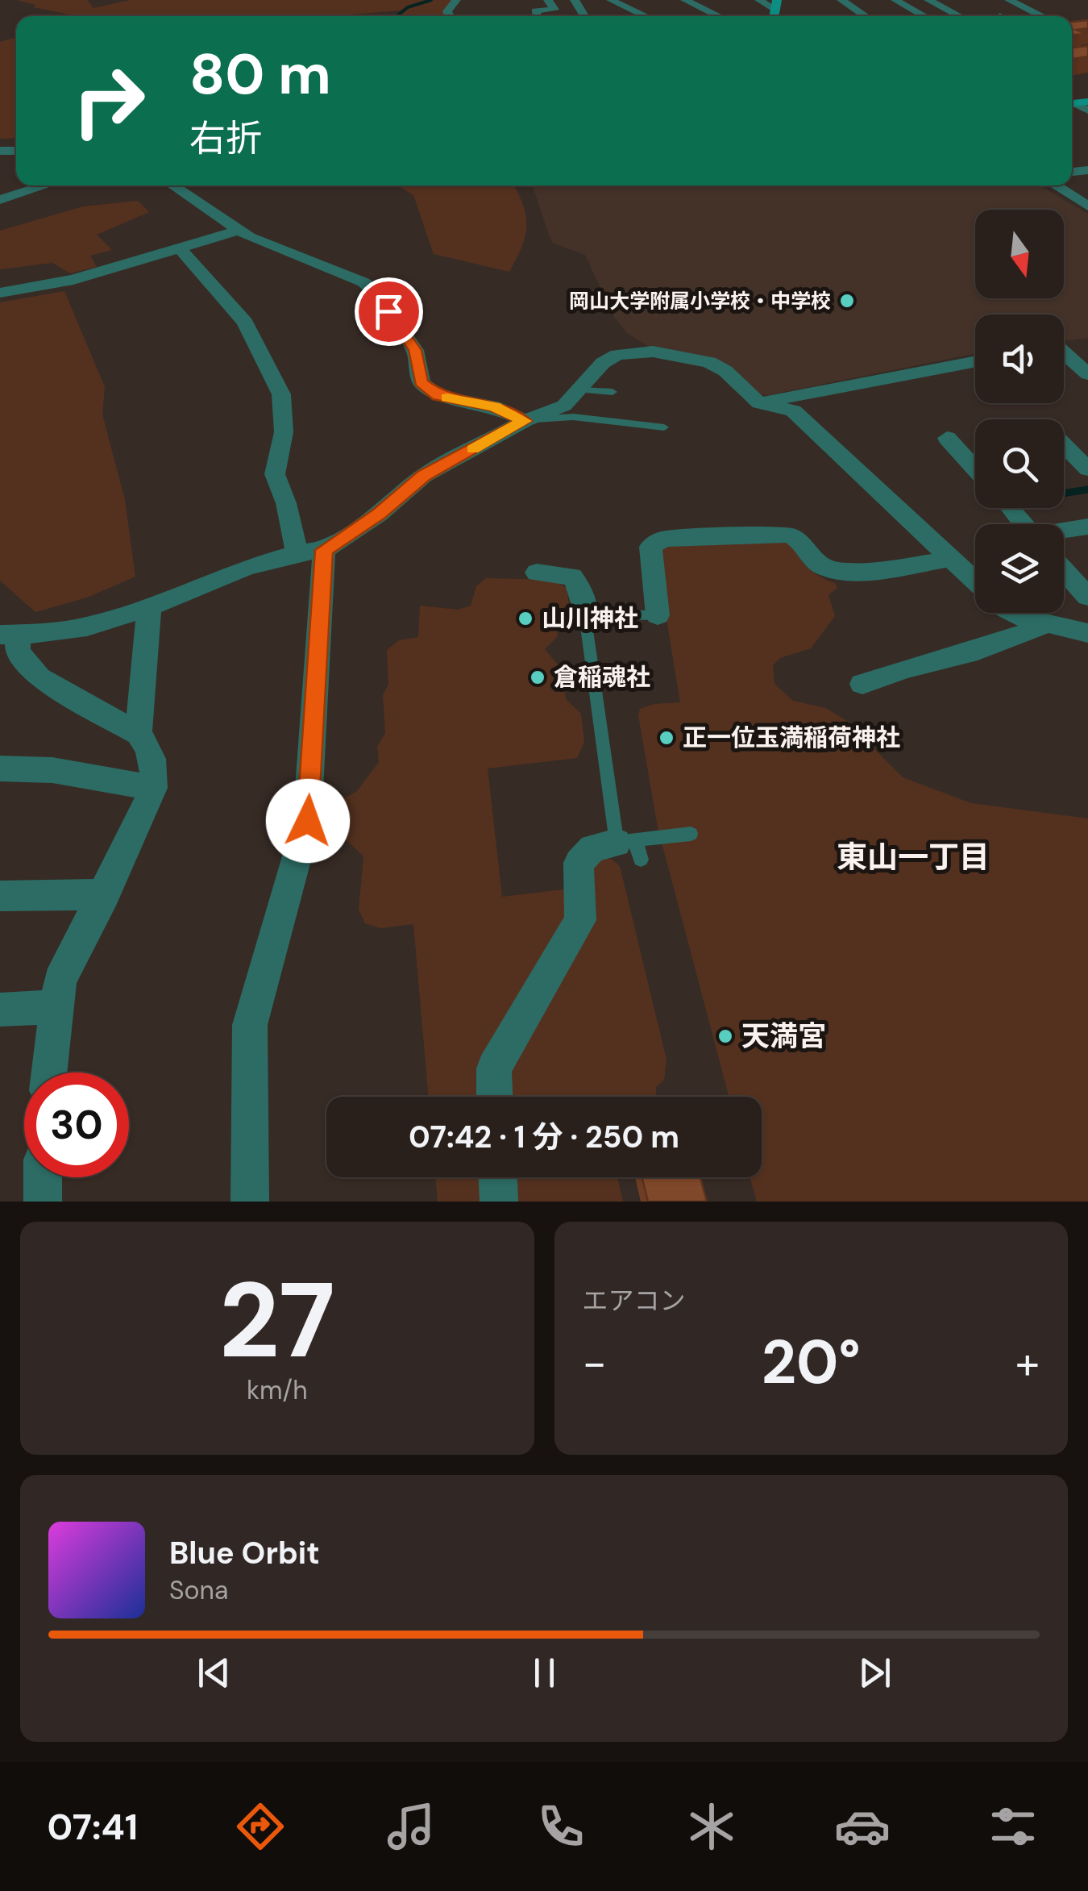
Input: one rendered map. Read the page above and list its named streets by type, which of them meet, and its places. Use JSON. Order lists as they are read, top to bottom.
{
  "districts": ["東山一丁目"],
  "places": [
    "岡山大学附属小学校・中学校",
    "山川神社",
    "倉稲魂社",
    "正一位玉満稲荷神社",
    "天満宮"
  ],
  "north": "bottom",
  "page": {
    "turn": ["80 m", "右折"],
    "limit": "30",
    "trip": "07:42 · 1 分 · 250 m",
    "tile": [
      ["27", "km/h"],
      "エアコン"
    ],
    "heat": ["−", "20°", "+"],
    "song": ["Blue Orbit", "Sona"],
    "tabs": "07:41"
  }
}
